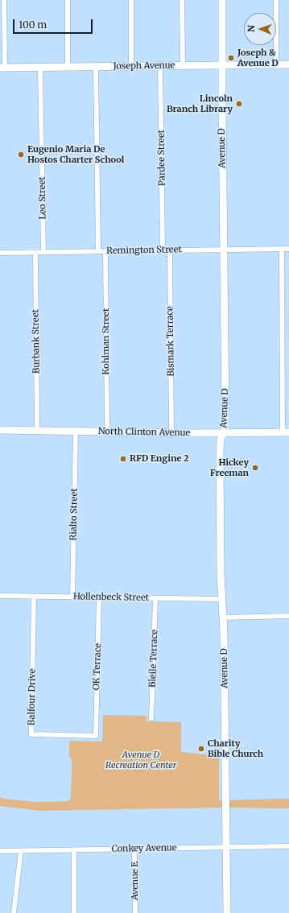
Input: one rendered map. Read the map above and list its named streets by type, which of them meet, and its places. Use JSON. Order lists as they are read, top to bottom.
{
  "streets": {
    "street": [
      "Joseph Avenue",
      "Avenue D",
      "Pardee Street",
      "Leo Street",
      "Remington Street",
      "Burbank Street",
      "Kohlman Street",
      "Bismark Terrace",
      "North Clinton Avenue",
      "Rialto Street",
      "Hollenbeck Street",
      "Bleile Terrace",
      "OK Terrace",
      "Balfour Drive",
      "Conkey Avenue",
      "Avenue E"
    ]
  },
  "crossings": [
    ["Joseph Avenue", "Avenue D"],
    ["Joseph Avenue", "Pardee Street"],
    ["Joseph Avenue", "Leo Street"],
    ["Avenue D", "Remington Street"],
    ["Avenue D", "North Clinton Avenue"],
    ["Avenue D", "Hollenbeck Street"],
    ["Avenue D", "Conkey Avenue"],
    ["Pardee Street", "Remington Street"],
    ["Leo Street", "Remington Street"],
    ["Remington Street", "Burbank Street"],
    ["Remington Street", "Kohlman Street"],
    ["Remington Street", "Bismark Terrace"],
    ["Burbank Street", "North Clinton Avenue"],
    ["Kohlman Street", "North Clinton Avenue"],
    ["Bismark Terrace", "North Clinton Avenue"],
    ["North Clinton Avenue", "Rialto Street"],
    ["Rialto Street", "Hollenbeck Street"],
    ["Hollenbeck Street", "Bleile Terrace"],
    ["Hollenbeck Street", "OK Terrace"],
    ["Hollenbeck Street", "Balfour Drive"],
    ["OK Terrace", "Balfour Drive"],
    ["Conkey Avenue", "Avenue E"]
  ],
  "parks": ["Avenue D Recreation Center"],
  "places": [
    "Joseph & Avenue D",
    "Lincoln Branch Library",
    "Eugenio Maria De Hostos Charter School",
    "RFD Engine 2",
    "Hickey Freeman",
    "Charity Bible Church"
  ],
  "scale_bar": "100 m",
  "north": "left"
}
